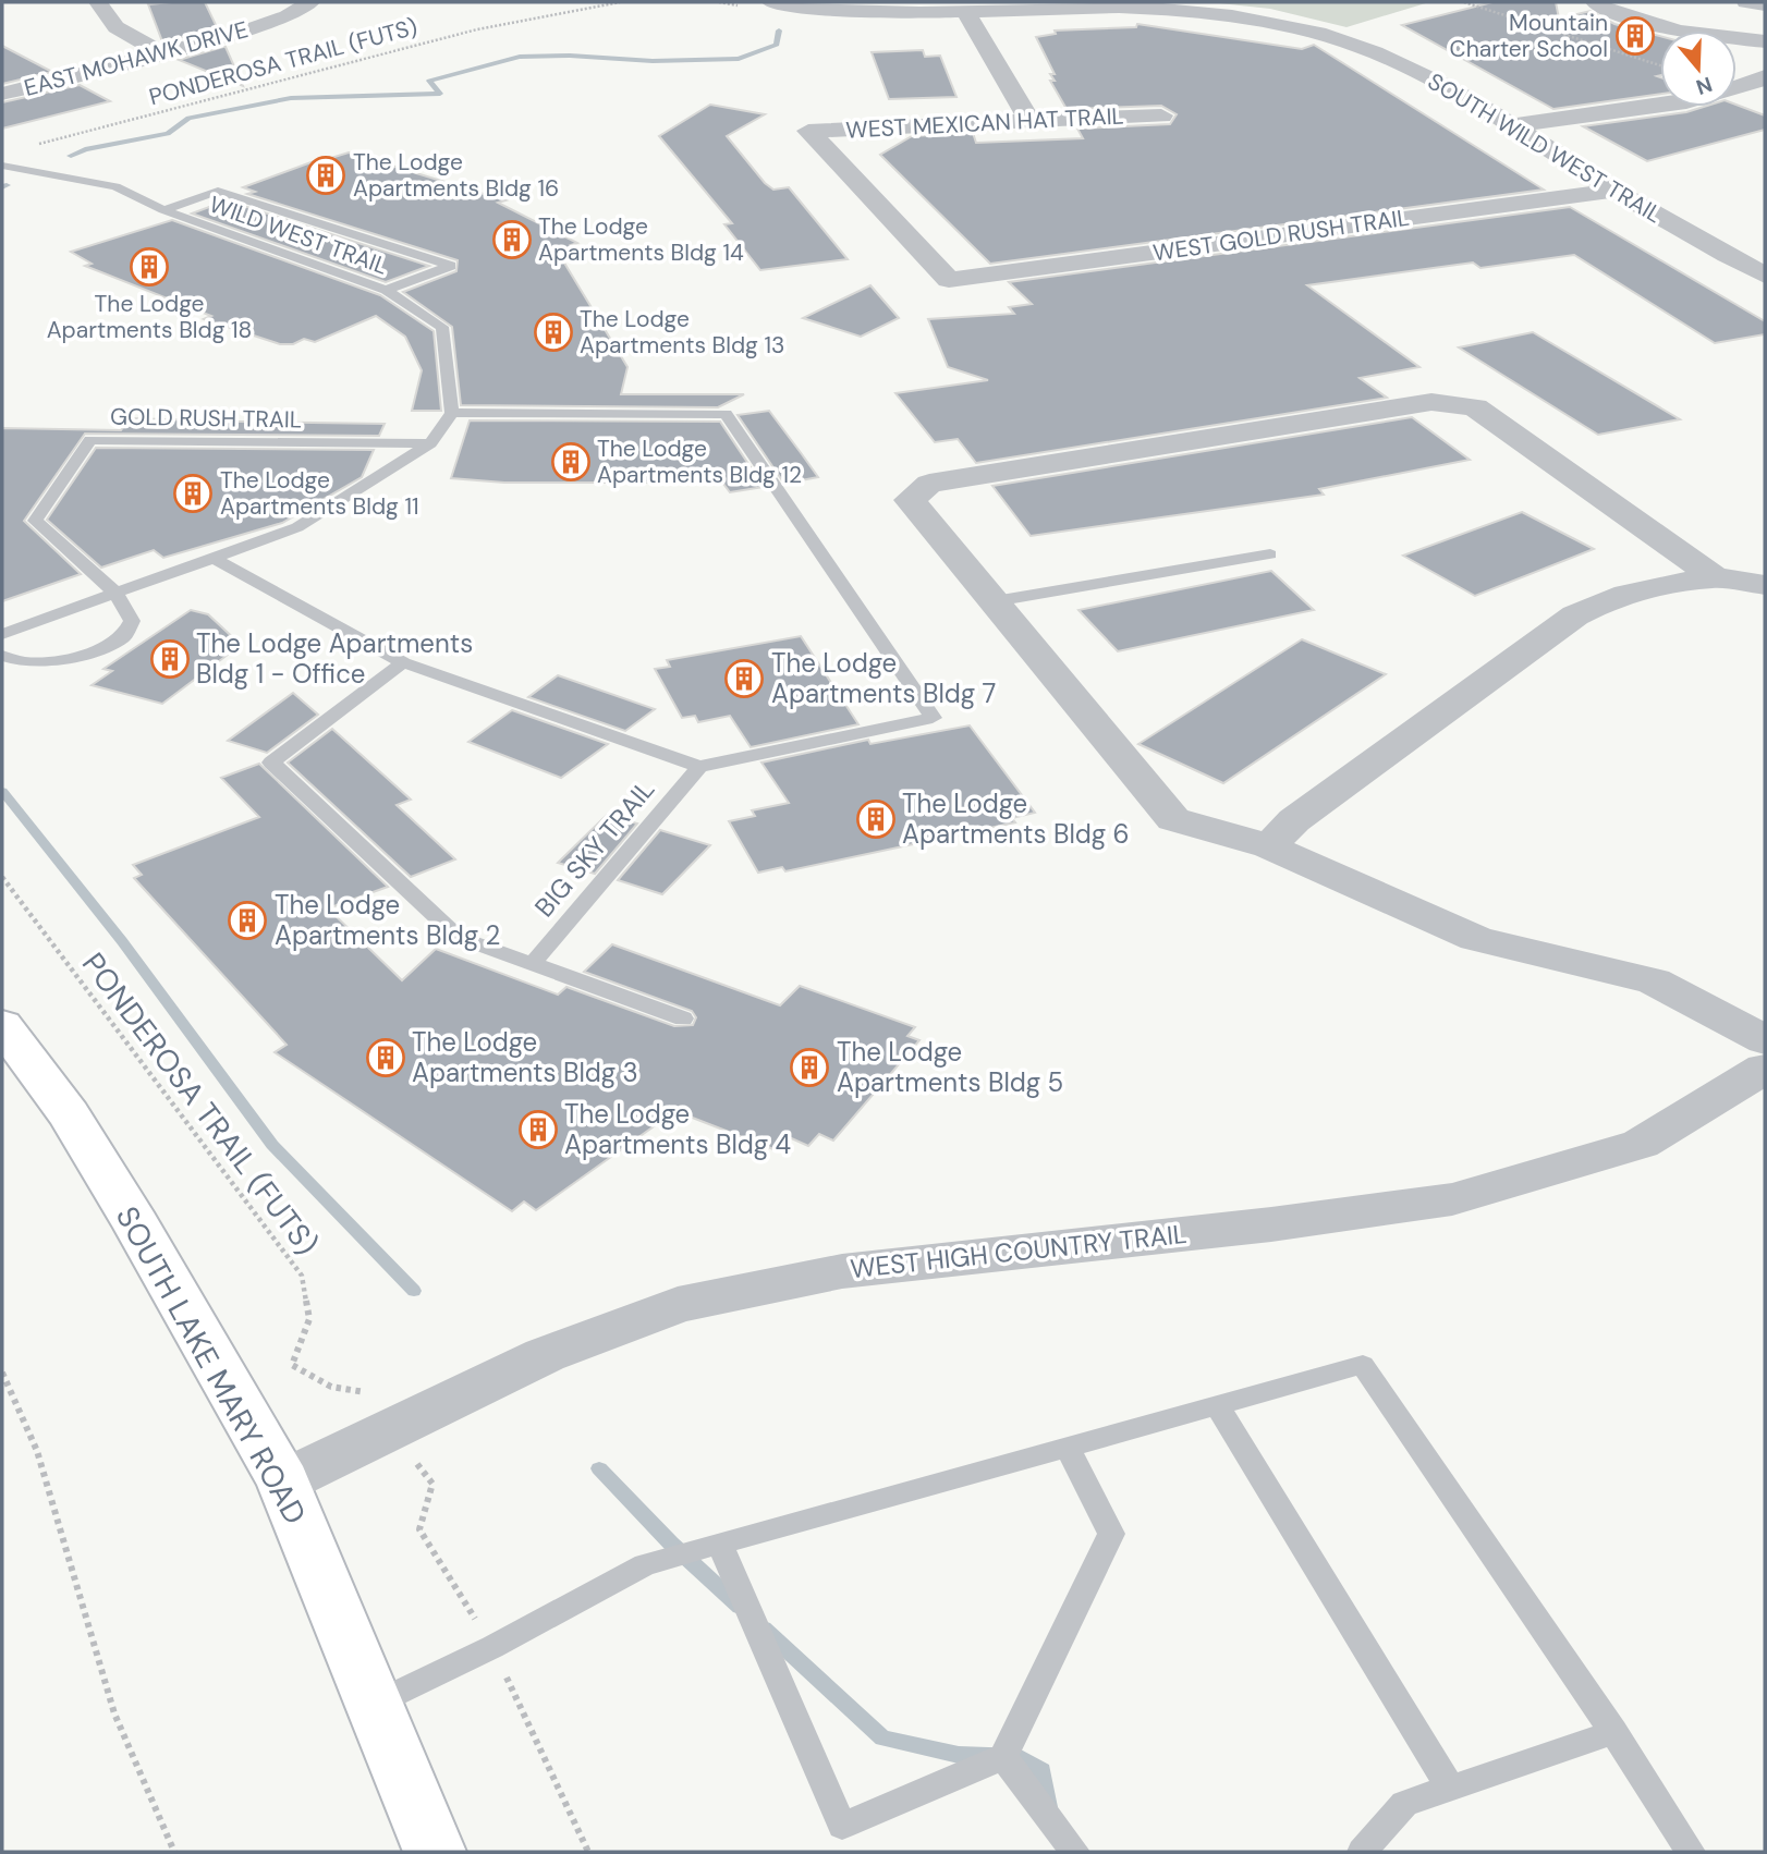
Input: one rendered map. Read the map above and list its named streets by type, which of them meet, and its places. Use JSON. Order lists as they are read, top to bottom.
{
  "streets": {
    "main road": ["SOUTH LAKE MARY ROAD"],
    "street": [
      "EAST MOHAWK DRIVE",
      "WEST MEXICAN HAT TRAIL",
      "SOUTH WILD WEST TRAIL",
      "WEST GOLD RUSH TRAIL",
      "WEST HIGH COUNTRY TRAIL"
    ],
    "lane": ["WILD WEST TRAIL", "GOLD RUSH TRAIL", "BIG SKY TRAIL"],
    "path": ["PONDEROSA TRAIL (FUTS)"]
  },
  "crossings": [
    ["PONDEROSA TRAIL (FUTS)", "WEST HIGH COUNTRY TRAIL"],
    ["WEST MEXICAN HAT TRAIL", "WEST GOLD RUSH TRAIL"],
    ["SOUTH WILD WEST TRAIL", "WEST GOLD RUSH TRAIL"],
    ["WEST HIGH COUNTRY TRAIL", "SOUTH LAKE MARY ROAD"]
  ],
  "places": {
    "building": [
      "Mountain Charter School",
      "The Lodge Apartments Bldg 16",
      "The Lodge Apartments Bldg 14",
      "The Lodge Apartments Bldg 18",
      "The Lodge Apartments Bldg 13",
      "The Lodge Apartments Bldg 12",
      "The Lodge Apartments Bldg 11",
      "The Lodge Apartments Bldg 1 - Office",
      "The Lodge Apartments Bldg 7",
      "The Lodge Apartments Bldg 6",
      "The Lodge Apartments Bldg 2",
      "The Lodge Apartments Bldg 3",
      "The Lodge Apartments Bldg 5",
      "The Lodge Apartments Bldg 4"
    ]
  },
  "north": "bottom"
}
